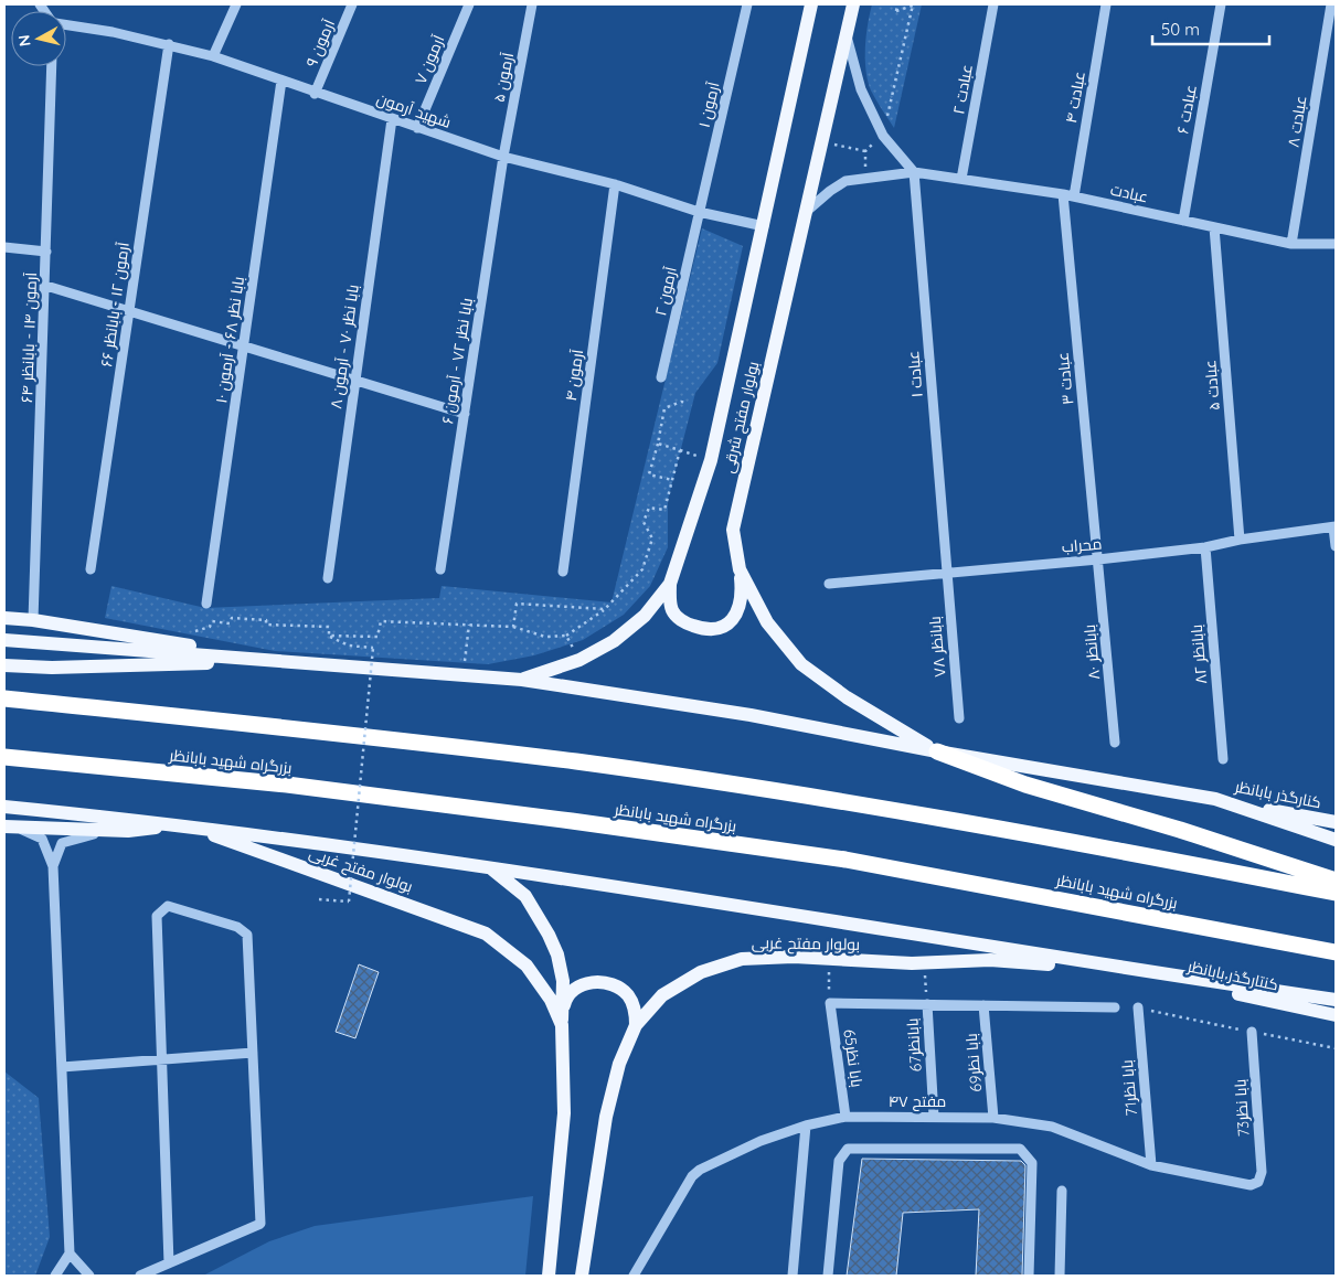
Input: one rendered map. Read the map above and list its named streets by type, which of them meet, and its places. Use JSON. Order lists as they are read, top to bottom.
{
  "streets": {
    "highway": ["بزرگراه شهید بابانظر"],
    "main road": [
      "بولوار مفتح شرقی",
      "کنارگذر بابانظر",
      "بولوار مفتح غربی",
      "کنتارگذر بابانظر"
    ],
    "street": [
      "آرمون ۹",
      "آرمون ۷",
      "آرمون ۵",
      "عبادت ۲",
      "عبادت ۴",
      "آرمون ۱",
      "عبادت ۶",
      "شهید آرمون",
      "عبادت ۸",
      "عبادت",
      "آرمون ۲",
      "آرمون ۱۲ - بابانظر ۶۶",
      "آرمون ۱۴ - بابانظر ۶۴",
      "بابا نظر ۶۸ - آرمون ۱۰",
      "بابا نظر ۷۰ - آرمون ۸",
      "بابا نظر ۷۲ - آرمون ۶",
      "عبادت ۱",
      "آرمون ۴",
      "عبادت ۳",
      "عبادت ۵",
      "محراب",
      "بابانظر ۷۸",
      "بابانظر ۸۰",
      "بابانظر ۸۲",
      "بابانظر67",
      "بابا نظر65",
      "بابا نظر69",
      "بابا نظر71",
      "مفتح ۴۷",
      "بابا نظر73"
    ]
  },
  "crossings": [
    ["آرمون ۹", "شهید آرمون"],
    ["آرمون ۷", "شهید آرمون"],
    ["آرمون ۵", "شهید آرمون"],
    ["آرمون ۵", "بابا نظر ۷۲ - آرمون ۶"],
    ["عبادت ۲", "عبادت"],
    ["عبادت ۴", "عبادت"],
    ["آرمون ۱", "شهید آرمون"],
    ["آرمون ۱", "آرمون ۲"],
    ["عبادت ۶", "عبادت"],
    ["شهید آرمون", "آرمون ۲"],
    ["شهید آرمون", "آرمون ۱۲ - بابانظر ۶۶"],
    ["شهید آرمون", "بابا نظر ۶۸ - آرمون ۱۰"],
    ["شهید آرمون", "بابا نظر ۷۰ - آرمون ۸"],
    ["شهید آرمون", "بابا نظر ۷۲ - آرمون ۶"],
    ["شهید آرمون", "آرمون ۴"],
    ["شهید آرمون", "بولوار مفتح شرقی"],
    ["عبادت ۸", "عبادت"],
    ["عبادت", "عبادت ۱"],
    ["عبادت", "عبادت ۳"],
    ["عبادت", "عبادت ۵"],
    ["عبادت", "بولوار مفتح شرقی"],
    ["عبادت ۱", "محراب"],
    ["عبادت ۱", "بابانظر ۷۸"],
    ["عبادت ۳", "محراب"],
    ["عبادت ۳", "بابانظر ۸۰"],
    ["عبادت ۵", "محراب"],
    ["محراب", "بابانظر ۷۸"],
    ["محراب", "بابانظر ۸۰"],
    ["محراب", "بابانظر ۸۲"],
    ["بولوار مفتح غربی", "کنتارگذر بابانظر"],
    ["بابانظر67", "مفتح ۴۷"],
    ["بابا نظر65", "مفتح ۴۷"],
    ["بابا نظر69", "مفتح ۴۷"],
    ["بابا نظر71", "مفتح ۴۷"],
    ["مفتح ۴۷", "بابا نظر73"]
  ],
  "scale_bar": "50 m",
  "north": "left"
}
